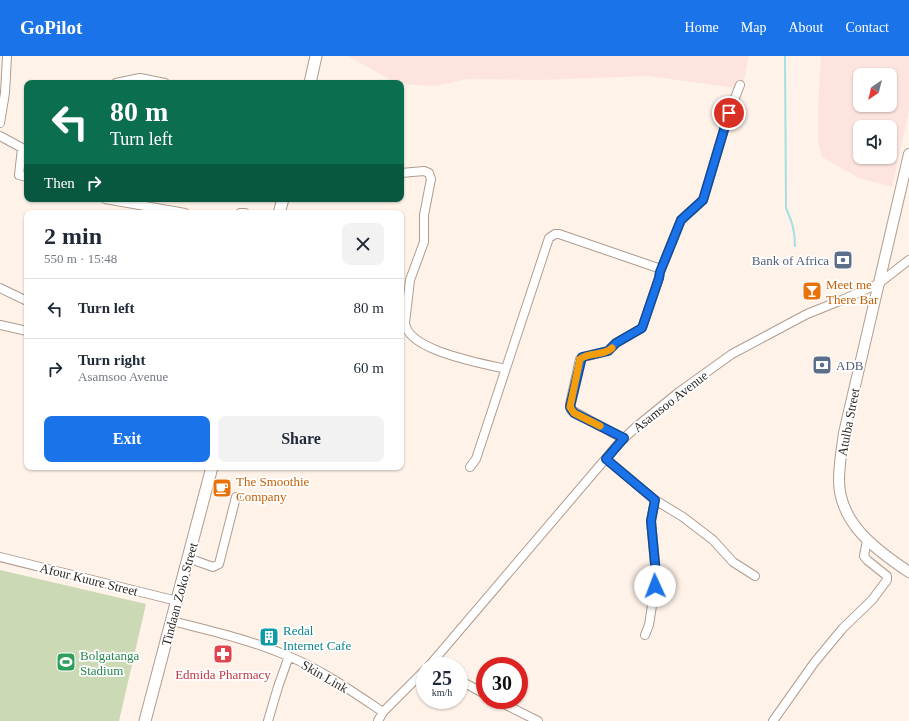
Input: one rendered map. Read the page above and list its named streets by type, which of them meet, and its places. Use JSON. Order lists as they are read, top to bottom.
{
  "streets": {
    "main road": ["Tindaan Zoko Street"],
    "street": [
      "Asamsoo Avenue",
      "Atulba Street",
      "Afour Kuure Street",
      "Skin Link"
    ]
  },
  "crossings": [
    ["Asamsoo Avenue", "Atulba Street"],
    ["Afour Kuure Street", "Tindaan Zoko Street"],
    ["Tindaan Zoko Street", "Skin Link"]
  ],
  "places": {
    "bank": ["Bank of Africa", "ADB"],
    "bar": ["Meet me There Bar"],
    "cafe": ["The Smoothie Company"],
    "building": ["Redal Internet Cafe"],
    "pharmacy": ["Edmida Pharmacy"],
    "sports": ["Bolgatanga Stadium"]
  },
  "north": "bottom left",
  "page": {
    "header": "GoPilot",
    "nav": [
      "Home",
      "Map",
      "About",
      "Contact"
    ],
    "turn": ["80 m", "Turn left"],
    "then": "Then",
    "heading": ["2 min", "550 m · 15:48"],
    "list": [
      {
        "name": "Turn left",
        "value": "80 m"
      },
      {
        "name": "Turn right",
        "note": "Asamsoo Avenue",
        "value": "60 m"
      }
    ],
    "buttons": ["Exit", "Share"],
    "speed": "25 km/h",
    "limit": "30"
  }
}
